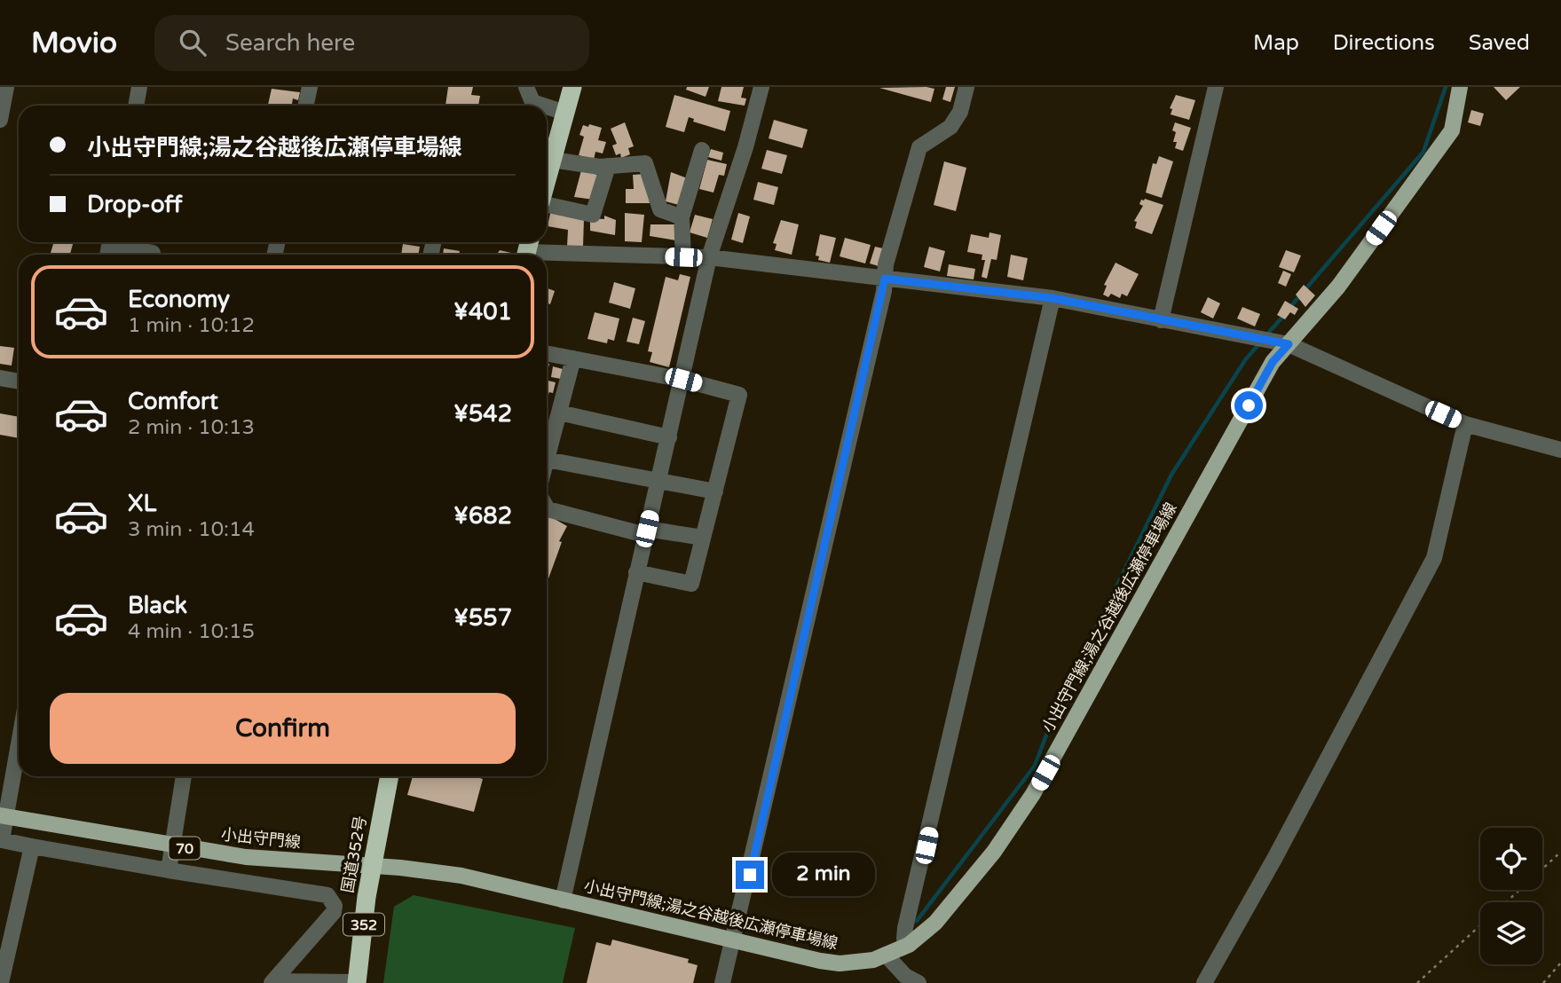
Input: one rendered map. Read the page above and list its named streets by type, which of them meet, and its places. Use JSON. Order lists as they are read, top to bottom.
{
  "streets": {
    "highway": ["国道352号", "352"],
    "main road": ["小出守門線;湯之谷越後広瀬停車場線", "小出守門線", "70"]
  },
  "crossings": [
    ["小出守門線;湯之谷越後広瀬停車場線", "小出守門線"],
    ["小出守門線;湯之谷越後広瀬停車場線", "国道352号"],
    ["小出守門線", "国道352号"]
  ],
  "page": {
    "header": "Movio",
    "search": "Search here",
    "nav": ["Map", "Directions", "Saved"],
    "banner": ["小出守門線;湯之谷越後広瀬停車場線", "Drop-off"],
    "list": [
      {
        "name": "Economy",
        "note": "1 min · 10:12",
        "value": "¥401"
      },
      {
        "name": "Comfort",
        "note": "2 min · 10:13",
        "value": "¥542"
      },
      {
        "name": "XL",
        "note": "3 min · 10:14",
        "value": "¥682"
      },
      {
        "name": "Black",
        "note": "4 min · 10:15",
        "value": "¥557"
      }
    ],
    "buttons": "Confirm",
    "bubble": "2 min"
  }
}
